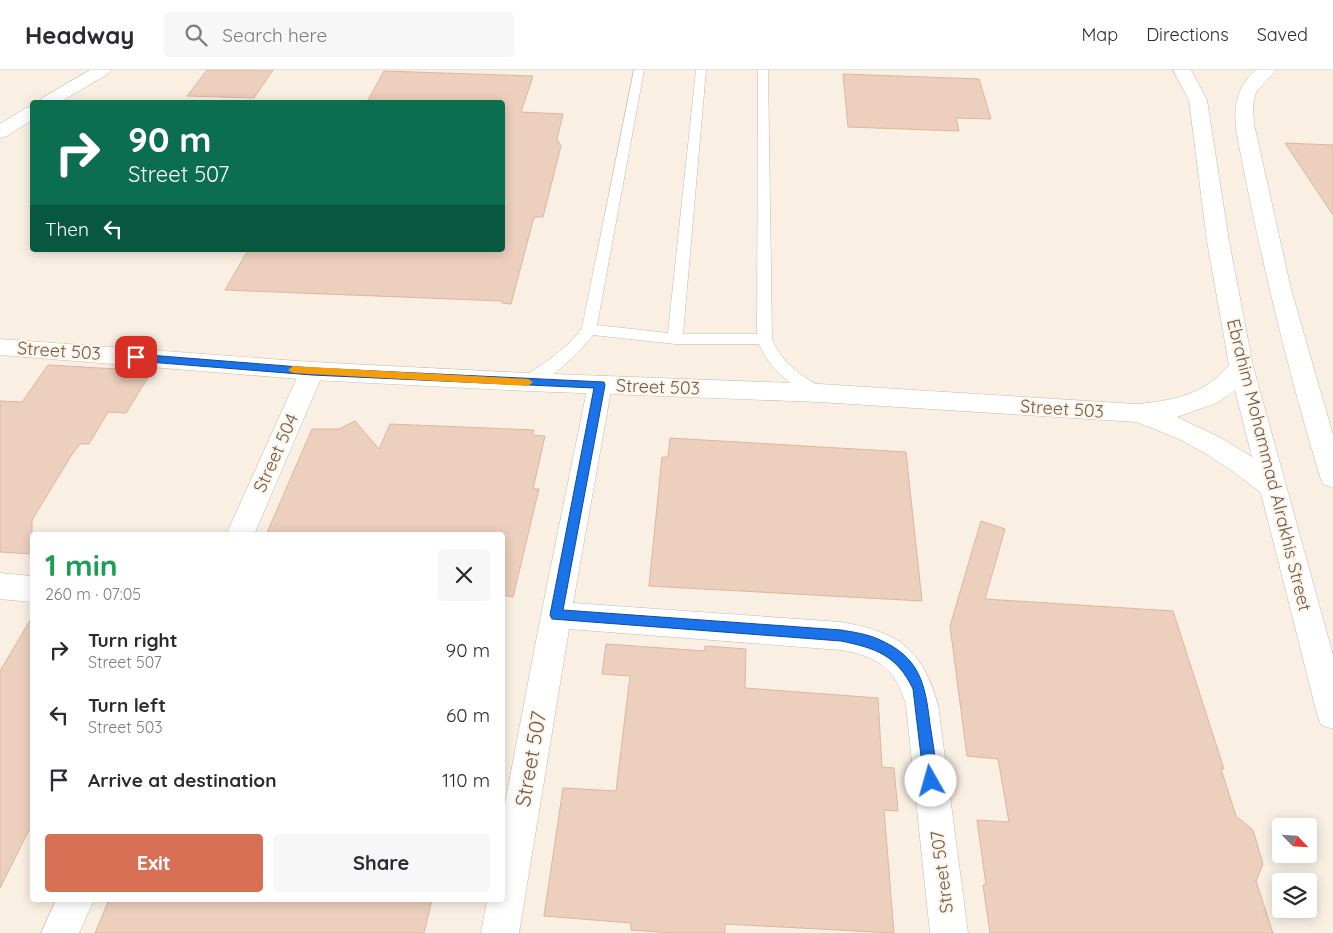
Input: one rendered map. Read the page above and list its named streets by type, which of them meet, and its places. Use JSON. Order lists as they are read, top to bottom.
{
  "streets": {
    "street": [
      "Street 503",
      "Street 504",
      "Ebrahim Mohammad Alrakhis Street",
      "Street 507"
    ]
  },
  "crossings": [
    ["Street 503", "Street 504"],
    ["Street 503", "Ebrahim Mohammad Alrakhis Street"],
    ["Street 503", "Street 507"]
  ],
  "north": "bottom right",
  "page": {
    "header": "Headway",
    "search": "Search here",
    "nav": ["Map", "Directions", "Saved"],
    "turn": ["90 m", "Street 507"],
    "then": "Then",
    "heading": ["1 min", "260 m · 07:05"],
    "list": [
      {
        "name": "Turn right",
        "note": "Street 507",
        "value": "90 m"
      },
      {
        "name": "Turn left",
        "note": "Street 503",
        "value": "60 m"
      },
      {
        "name": "Arrive at destination",
        "value": "110 m"
      }
    ],
    "buttons": ["Exit", "Share"]
  }
}
